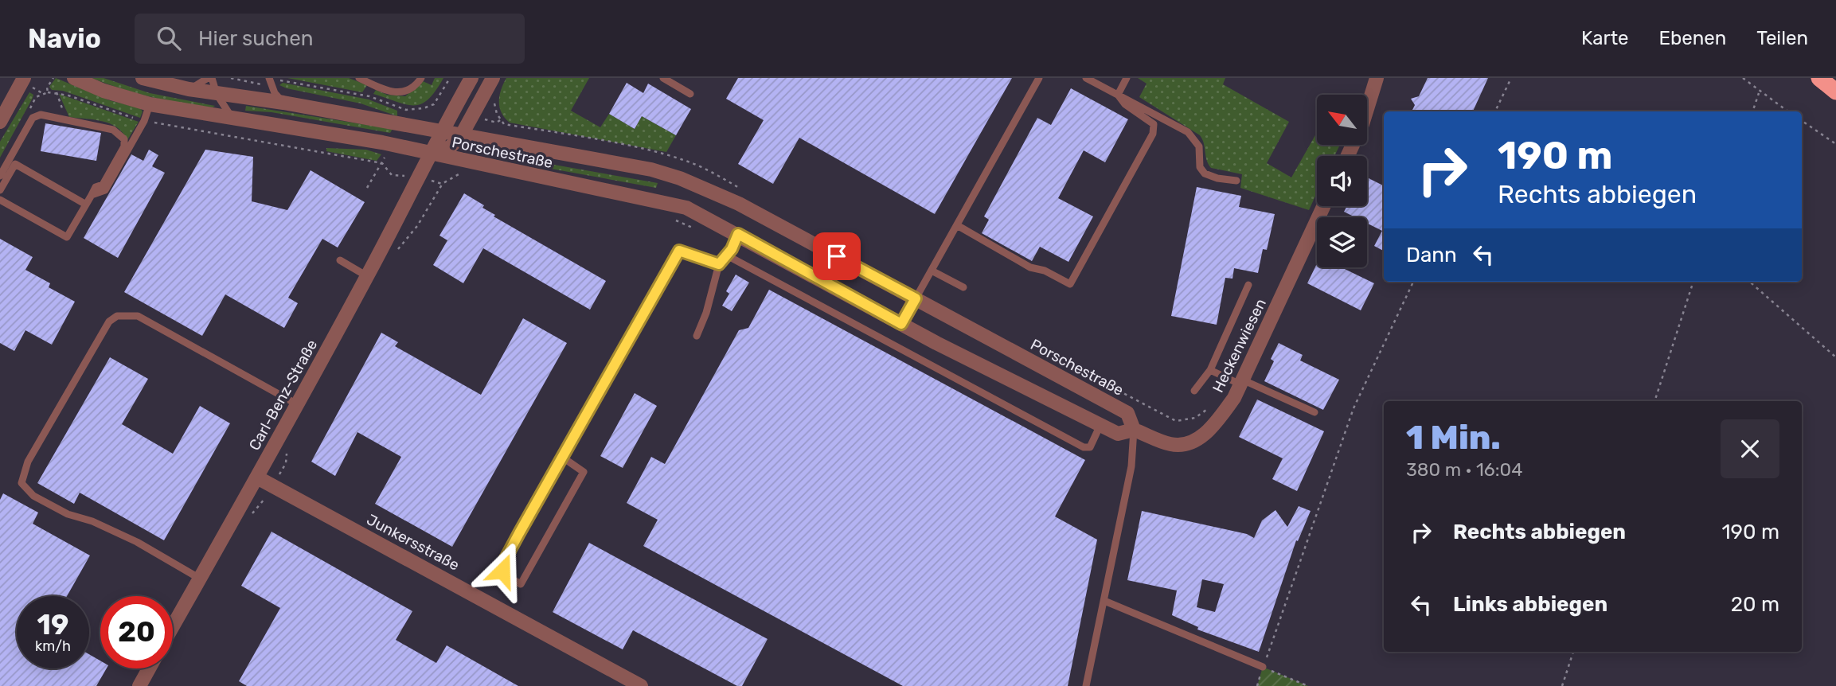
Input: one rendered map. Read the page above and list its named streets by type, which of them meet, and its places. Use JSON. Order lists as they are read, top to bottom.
{
  "streets": {
    "street": [
      "Porschestraße",
      "Heckenwiesen",
      "Carl-Benz-Straße",
      "Junkersstraße"
    ]
  },
  "crossings": [
    ["Porschestraße", "Heckenwiesen"],
    ["Porschestraße", "Carl-Benz-Straße"],
    ["Carl-Benz-Straße", "Junkersstraße"]
  ],
  "north": "top left",
  "page": {
    "header": "Navio",
    "search": "Hier suchen",
    "nav": ["Karte", "Ebenen", "Teilen"],
    "turn": ["190 m", "Rechts abbiegen"],
    "then": "Dann",
    "heading": ["1 Min.", "380 m · 16:04"],
    "list": [
      {
        "name": "Rechts abbiegen",
        "value": "190 m"
      },
      {
        "name": "Links abbiegen",
        "value": "20 m"
      }
    ],
    "speed": "19 km/h",
    "limit": "20"
  }
}
